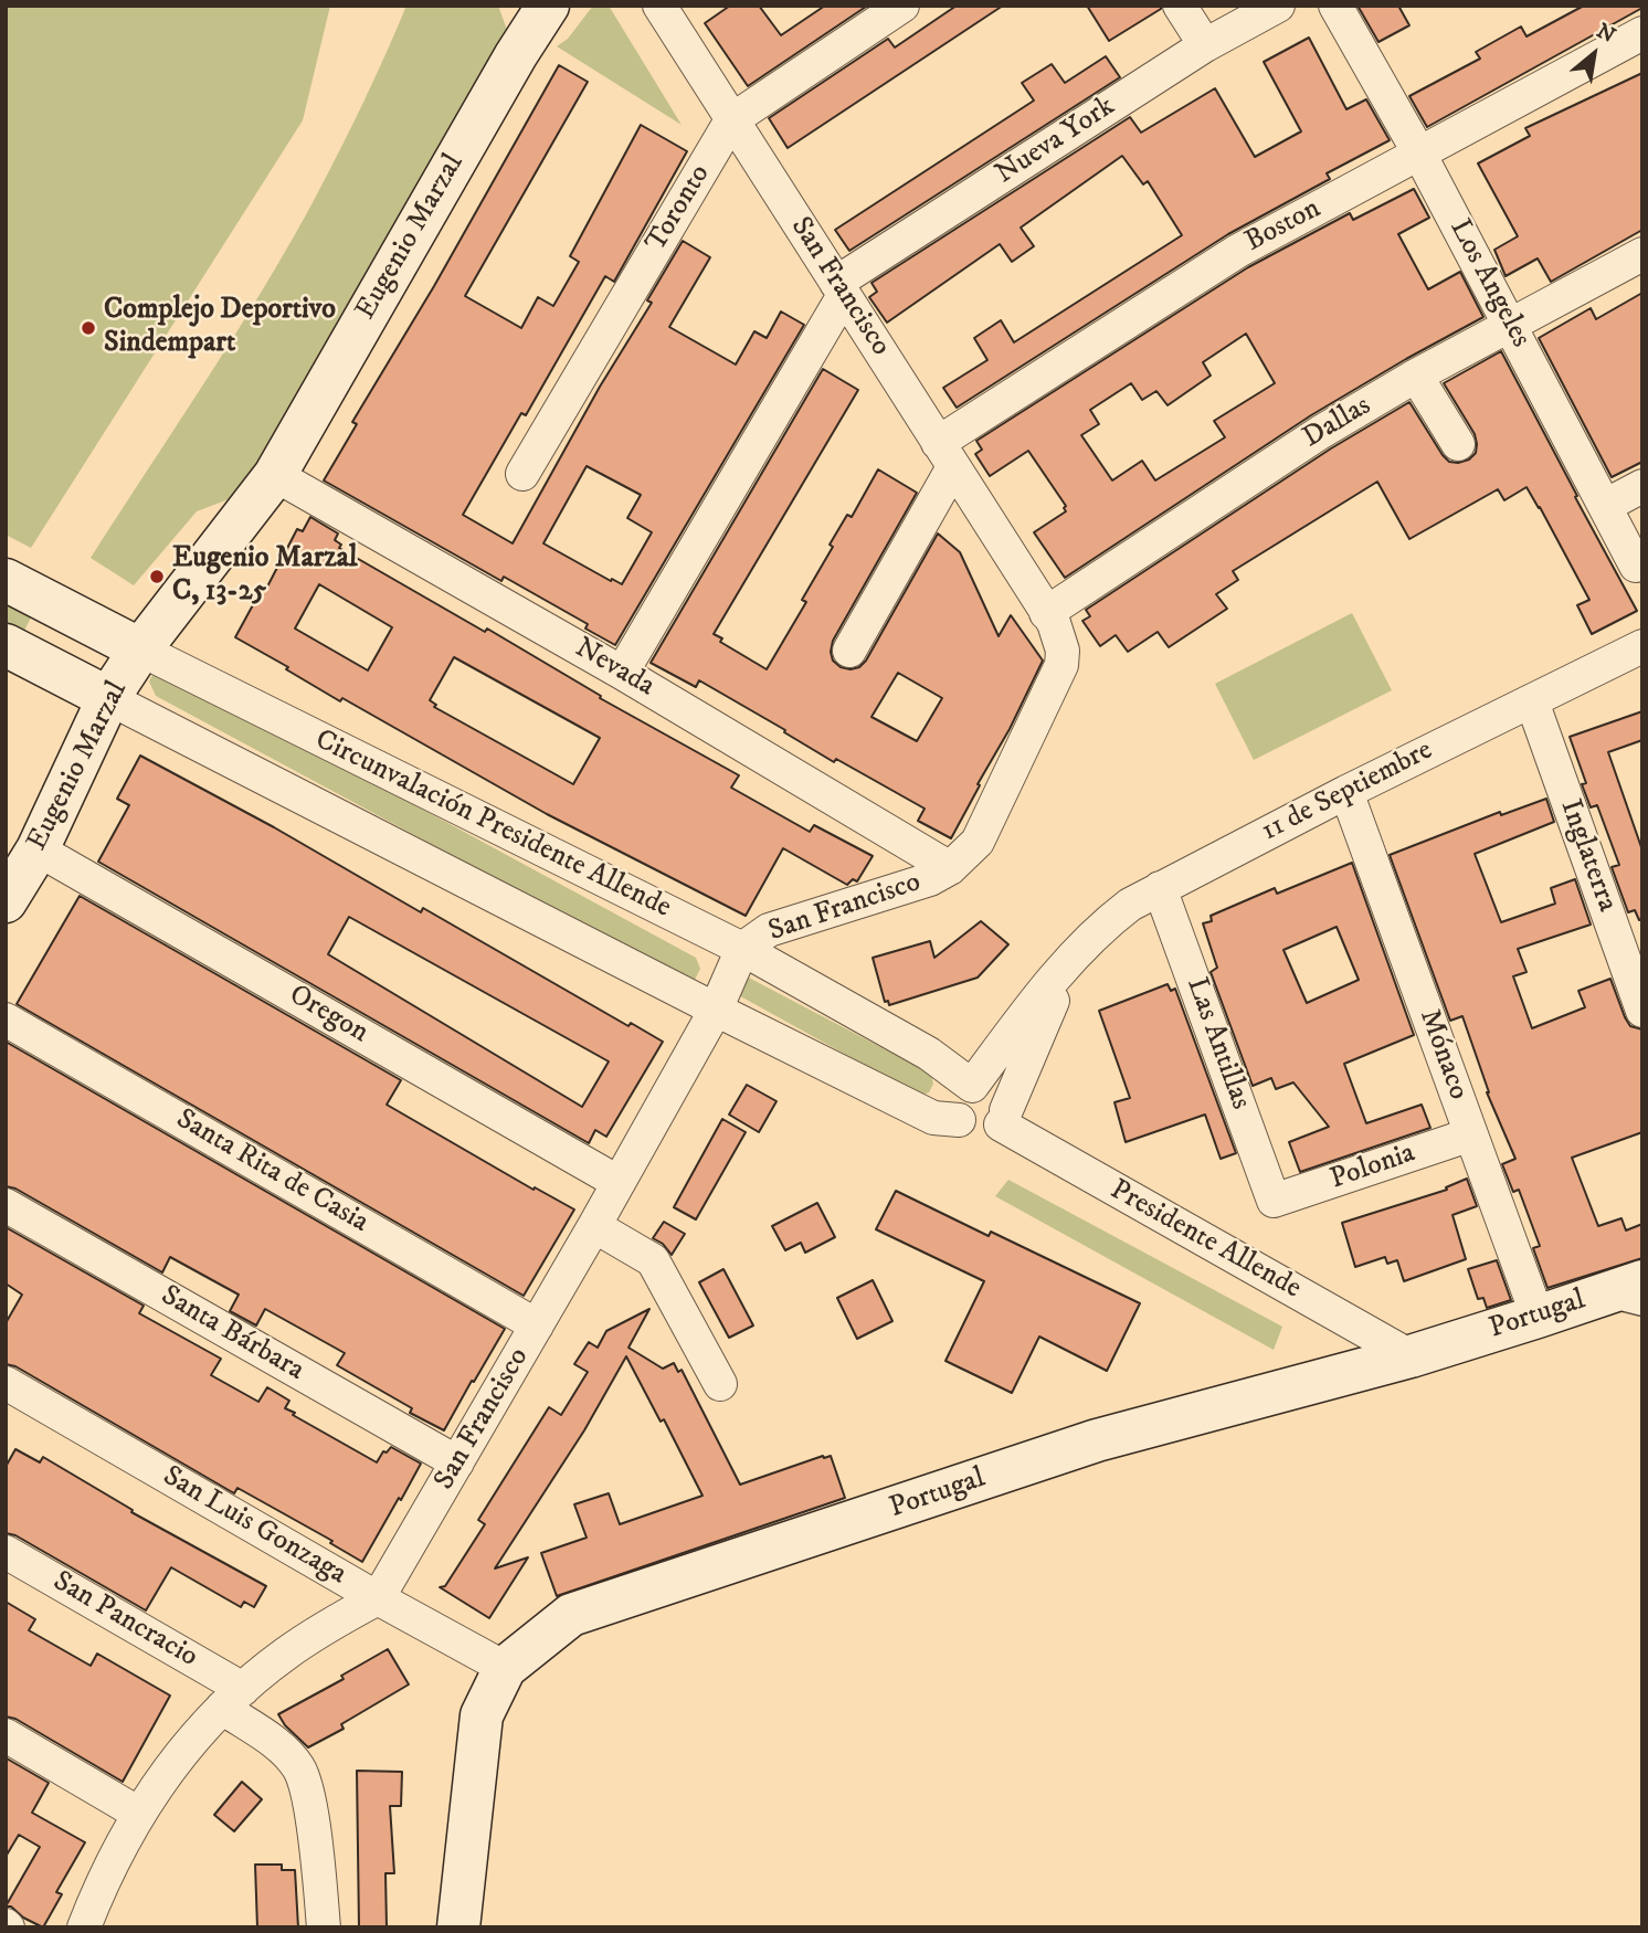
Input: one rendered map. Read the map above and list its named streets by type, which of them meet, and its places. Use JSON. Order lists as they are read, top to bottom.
{
  "streets": {
    "main road": ["Eugenio Marzal", "Circunvalación Presidente Allende", "Portugal"],
    "street": [
      "Nueva York",
      "Toronto",
      "Boston",
      "Los Angeles",
      "San Francisco",
      "Dallas",
      "Nevada",
      "11 de Septiembre",
      "Inglaterra",
      "Oregon",
      "Las Antillas",
      "Mónaco",
      "Polonia",
      "Santa Rita de Casia",
      "Presidente Allende",
      "Santa Bárbara",
      "San Luis Gonzaga",
      "San Pancracio"
    ]
  },
  "crossings": [
    ["Nueva York", "San Francisco"],
    ["Nueva York", "Nevada"],
    ["Toronto", "San Francisco"],
    ["Boston", "Los Angeles"],
    ["Boston", "San Francisco"],
    ["Eugenio Marzal", "Nevada"],
    ["Eugenio Marzal", "Circunvalación Presidente Allende"],
    ["Eugenio Marzal", "Oregon"],
    ["Los Angeles", "Dallas"],
    ["San Francisco", "Dallas"],
    ["San Francisco", "Nevada"],
    ["San Francisco", "Circunvalación Presidente Allende"],
    ["San Francisco", "Oregon"],
    ["San Francisco", "Santa Rita de Casia"],
    ["San Francisco", "Santa Bárbara"],
    ["San Francisco", "San Luis Gonzaga"],
    ["11 de Septiembre", "Circunvalación Presidente Allende"],
    ["11 de Septiembre", "Inglaterra"],
    ["11 de Septiembre", "Las Antillas"],
    ["11 de Septiembre", "Mónaco"],
    ["11 de Septiembre", "Presidente Allende"],
    ["Circunvalación Presidente Allende", "Presidente Allende"],
    ["Las Antillas", "Polonia"],
    ["Mónaco", "Polonia"],
    ["Mónaco", "Portugal"],
    ["Presidente Allende", "Portugal"],
    ["Portugal", "San Luis Gonzaga"]
  ],
  "places": ["Complejo Deportivo Sindempart", "Eugenio Marzal C, 13-25"],
  "north": "top right"
}
